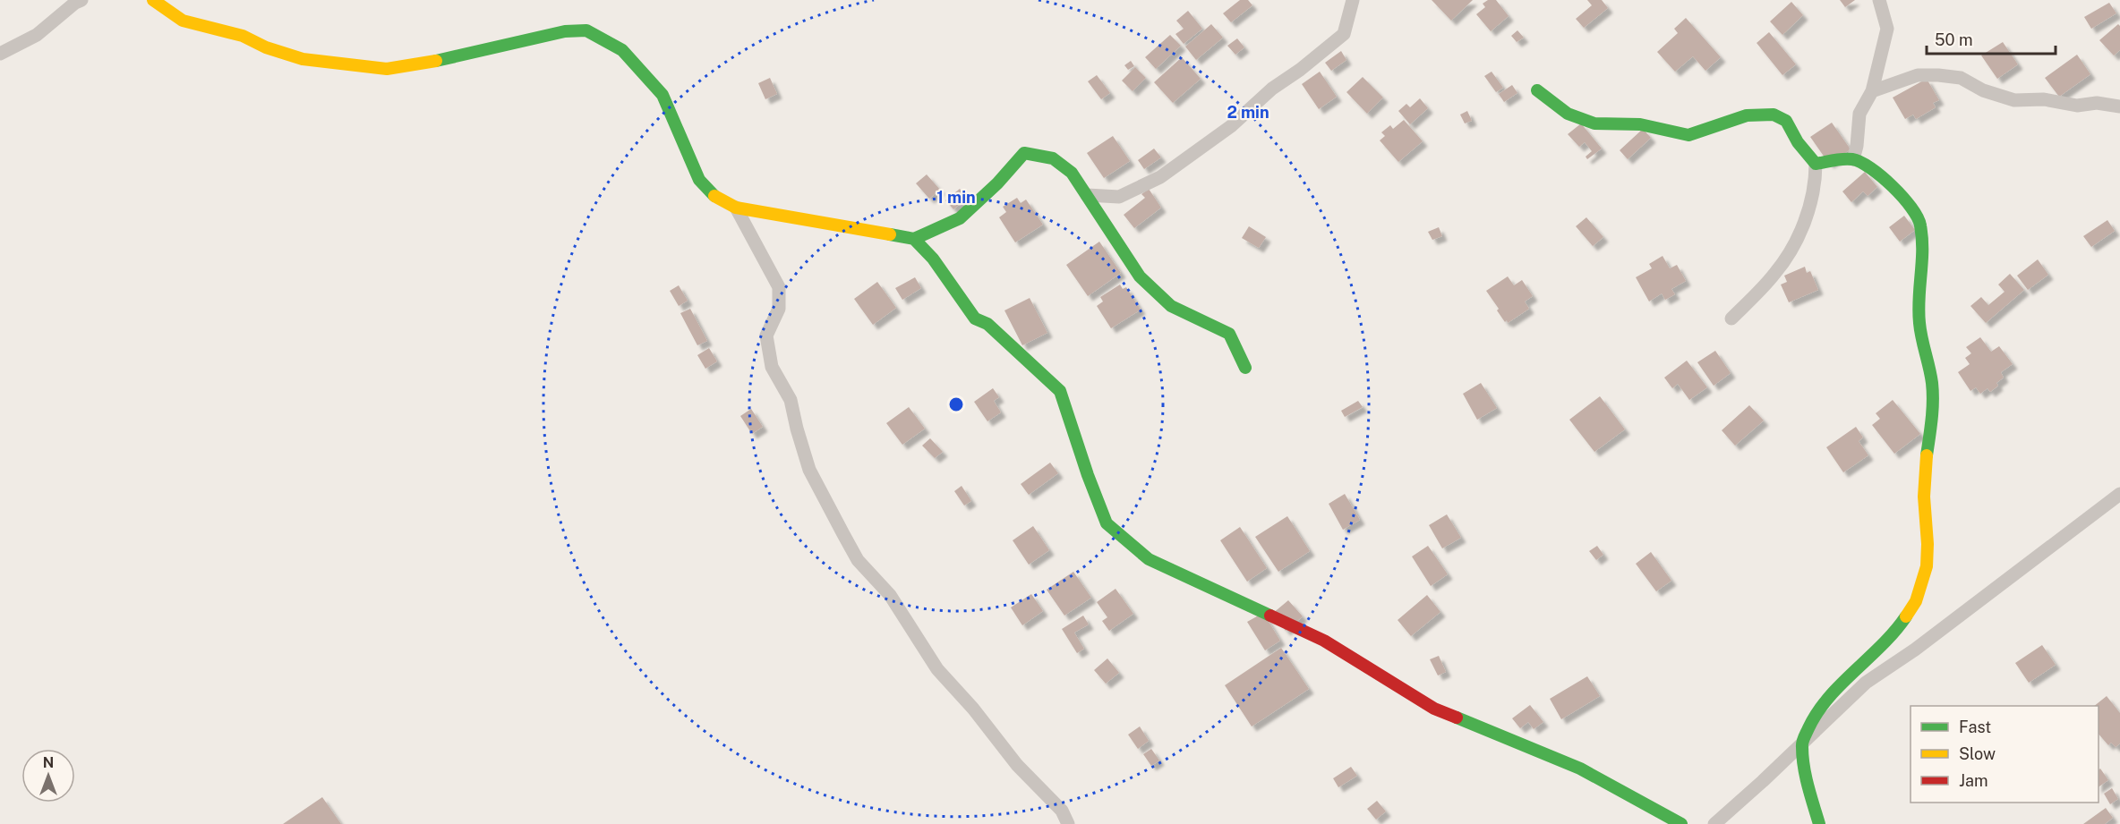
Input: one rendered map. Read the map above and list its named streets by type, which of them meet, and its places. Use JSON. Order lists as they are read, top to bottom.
{
  "legend": ["Fast", "Slow", "Jam"],
  "scale_bar": "50 m",
  "north": "top",
  "rings": ["2 min", "1 min"]
}
